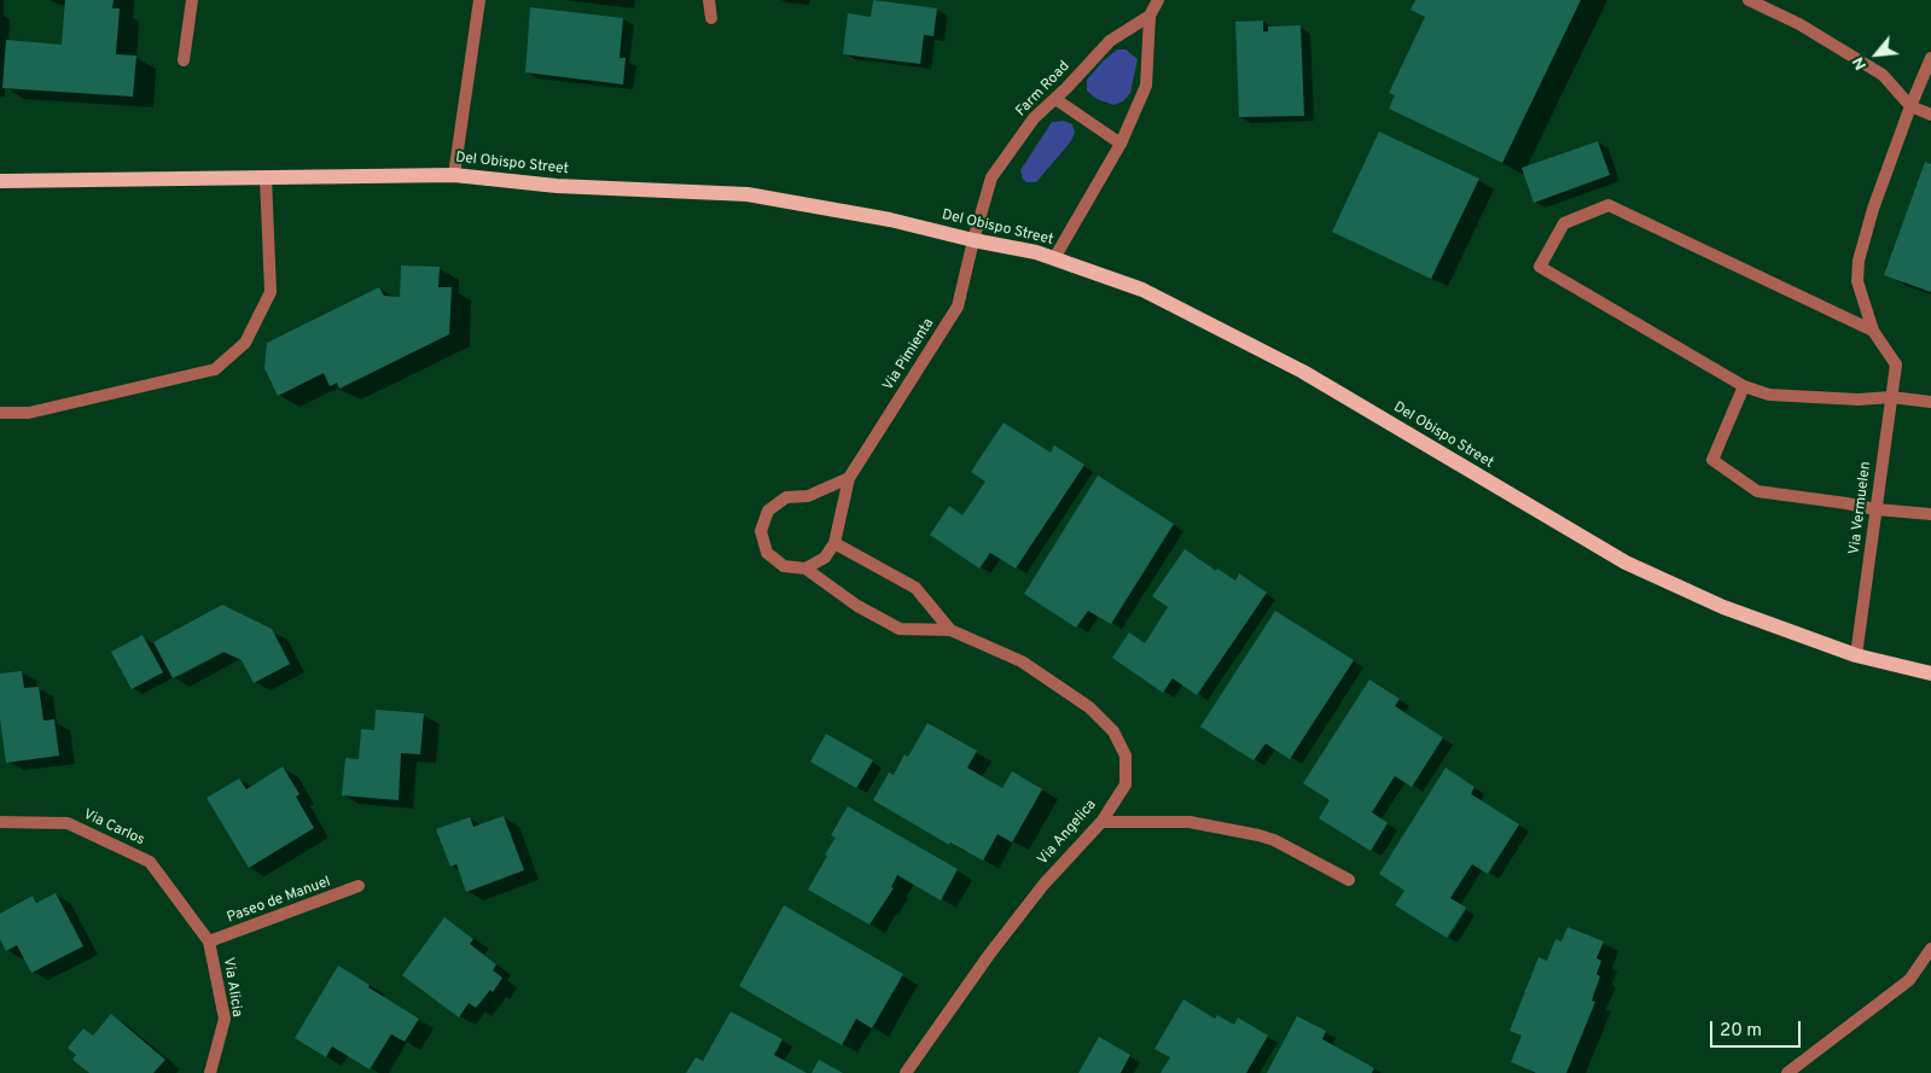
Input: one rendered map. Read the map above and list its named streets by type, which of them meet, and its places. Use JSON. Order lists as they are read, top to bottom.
{
  "streets": {
    "main road": ["Del Obispo Street"],
    "street": [
      "Farm Road",
      "Via Pimienta",
      "Via Vermuelen",
      "Via Carlos",
      "Via Angelica",
      "Paseo de Manuel",
      "Via Alicia"
    ]
  },
  "crossings": [
    ["Farm Road", "Del Obispo Street"],
    ["Farm Road", "Via Pimienta"],
    ["Del Obispo Street", "Via Pimienta"],
    ["Del Obispo Street", "Via Vermuelen"],
    ["Via Pimienta", "Via Angelica"],
    ["Via Carlos", "Paseo de Manuel"],
    ["Via Carlos", "Via Alicia"],
    ["Paseo de Manuel", "Via Alicia"]
  ],
  "scale_bar": "20 m",
  "north": "bottom left"
}
